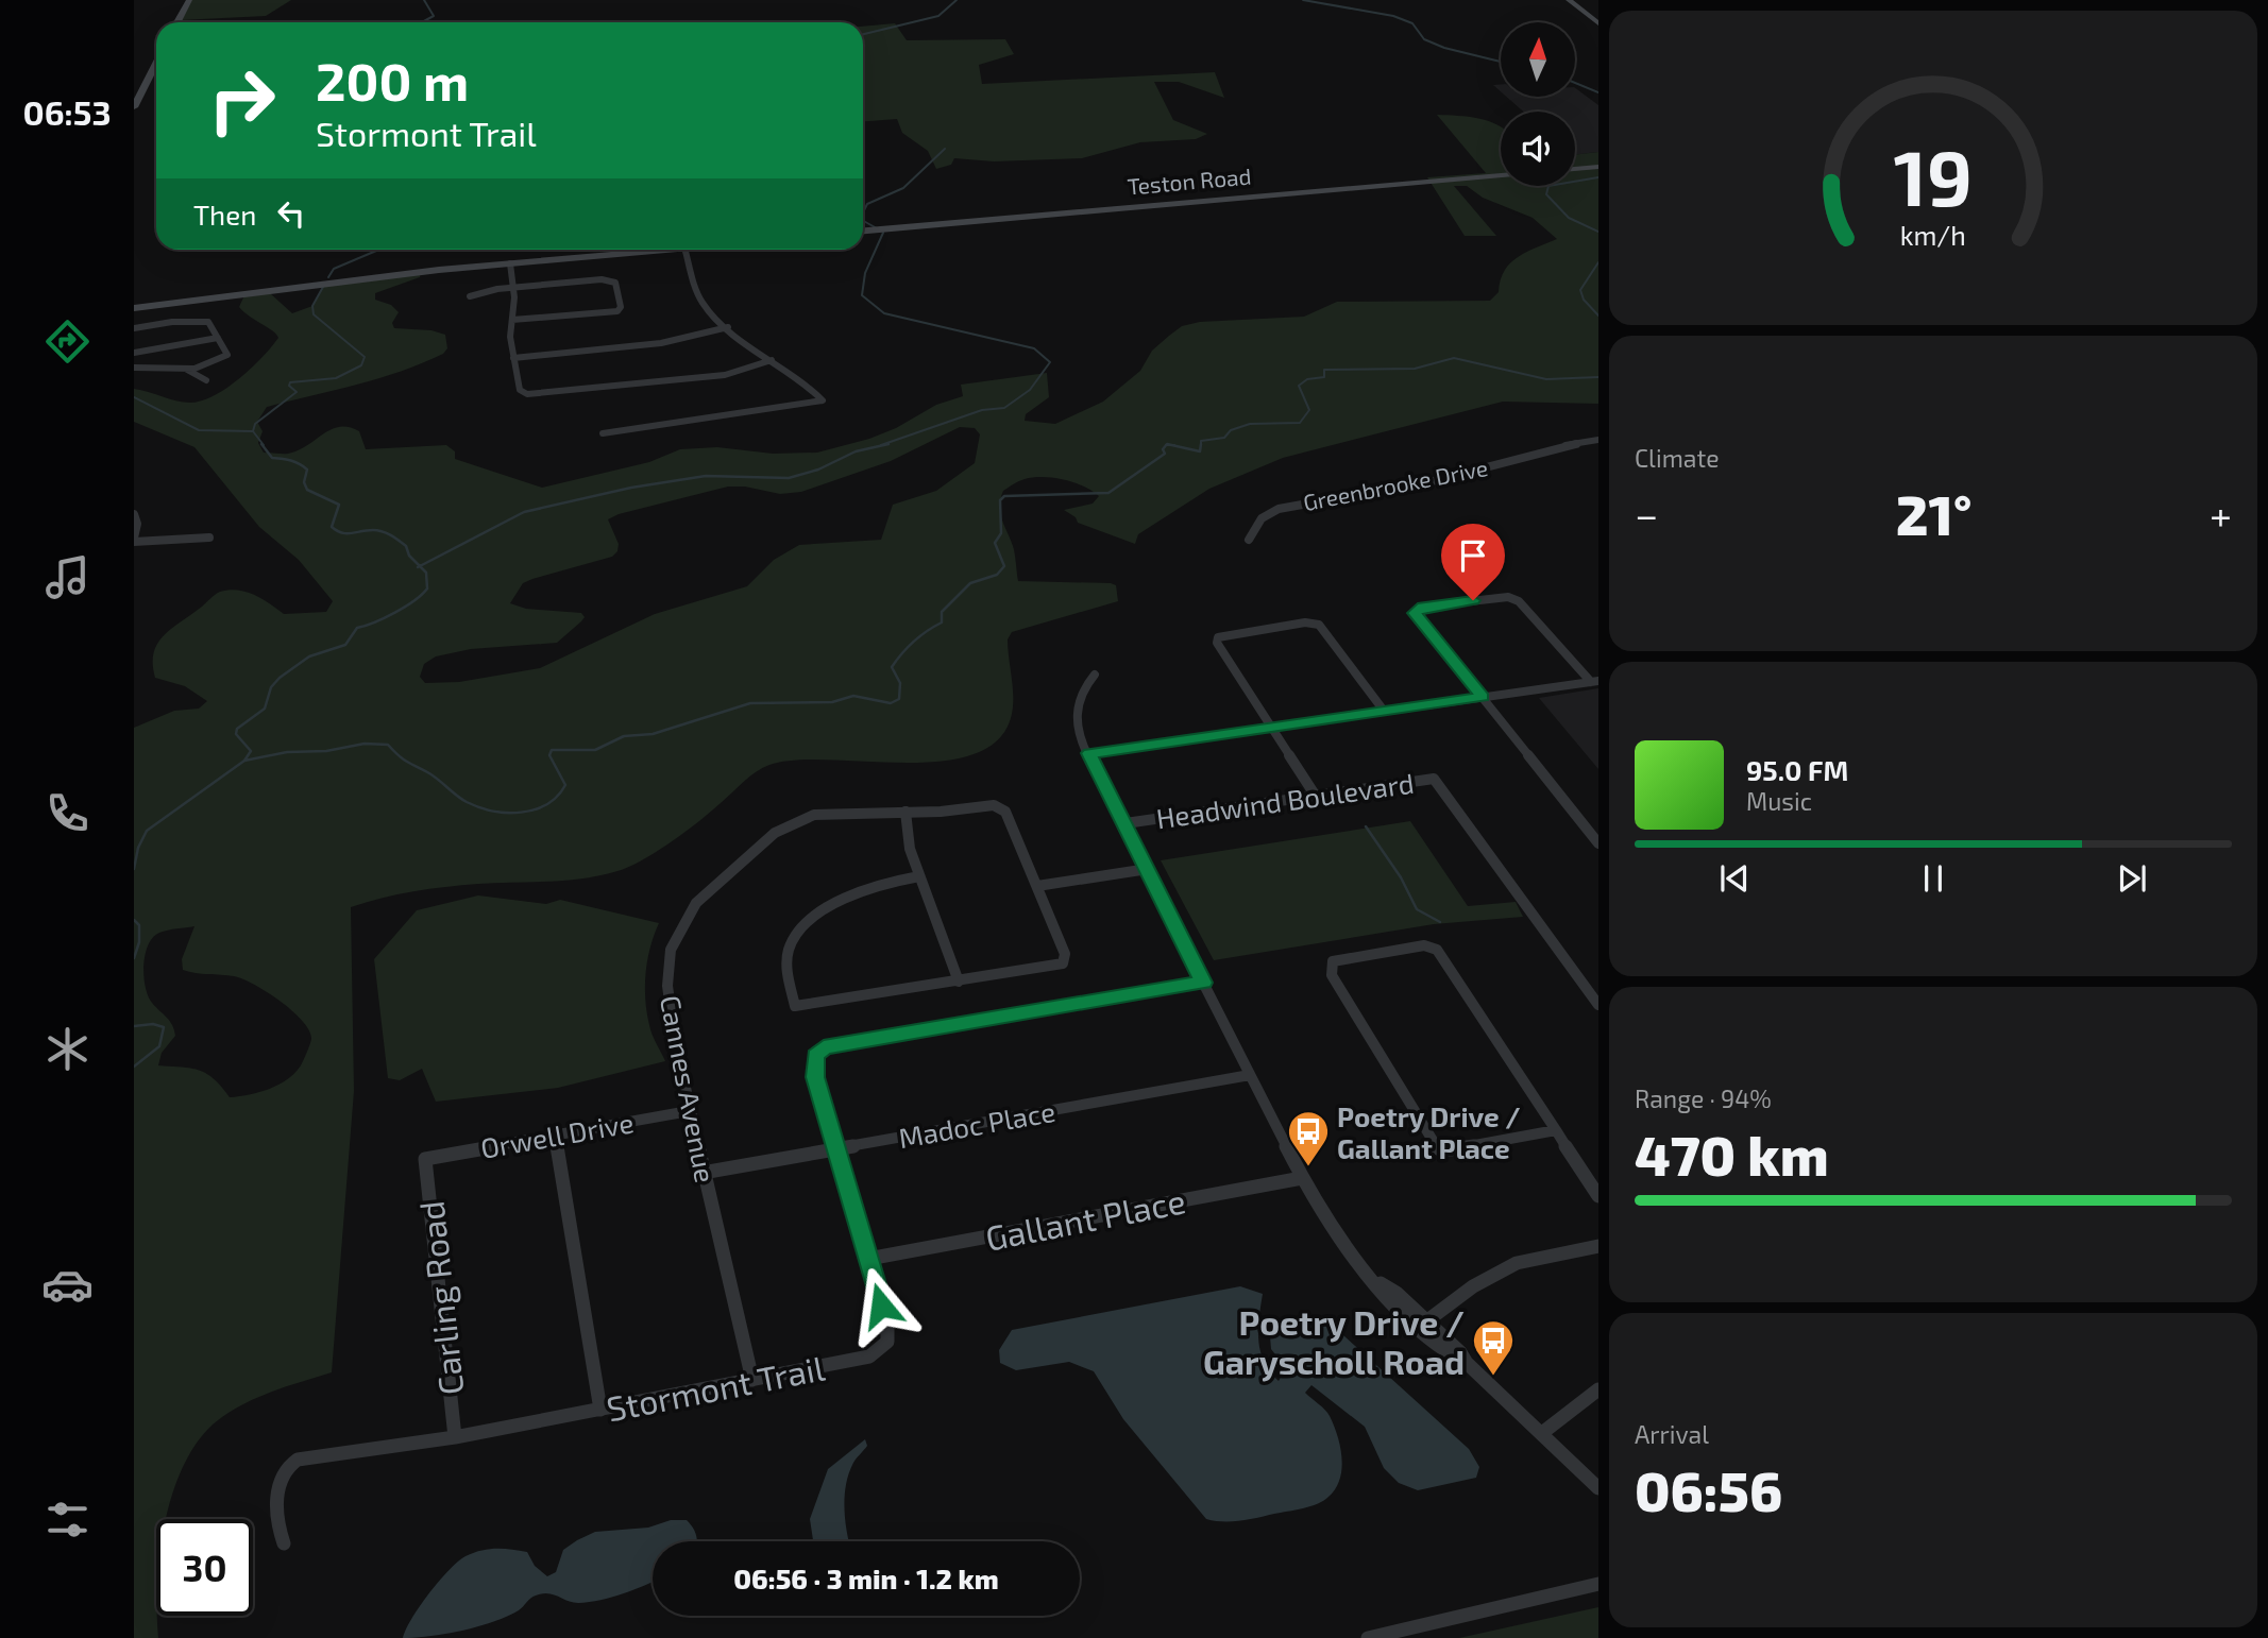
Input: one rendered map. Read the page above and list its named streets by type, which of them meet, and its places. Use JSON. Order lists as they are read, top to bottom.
{
  "streets": {
    "street": [
      "Teston Road",
      "Greenbrooke Drive",
      "Headwind Boulevard",
      "Cannes Avenue",
      "Madoc Place",
      "Orwell Drive",
      "Gallant Place",
      "Carling Road",
      "Stormont Trail"
    ]
  },
  "crossings": [
    ["Cannes Avenue", "Madoc Place"],
    ["Cannes Avenue", "Orwell Drive"],
    ["Cannes Avenue", "Stormont Trail"],
    ["Madoc Place", "Stormont Trail"],
    ["Orwell Drive", "Carling Road"],
    ["Gallant Place", "Stormont Trail"],
    ["Carling Road", "Stormont Trail"]
  ],
  "places": {
    "bus stop": ["Poetry Drive / Gallant Place", "Poetry Drive / Garyscholl Road"]
  },
  "north": "top",
  "page": {
    "tabs": "06:53",
    "turn": ["200 m", "Stormont Trail"],
    "then": "Then",
    "tile": [
      "Climate",
      ["Range · 94%", "470 km"],
      ["Arrival", "06:56"]
    ],
    "heat": ["−", "21°", "+"],
    "song": ["95.0 FM", "Music"],
    "limit": "30",
    "trip": "06:56 · 3 min · 1.2 km",
    "gauge": ["19", "km/h"]
  }
}
